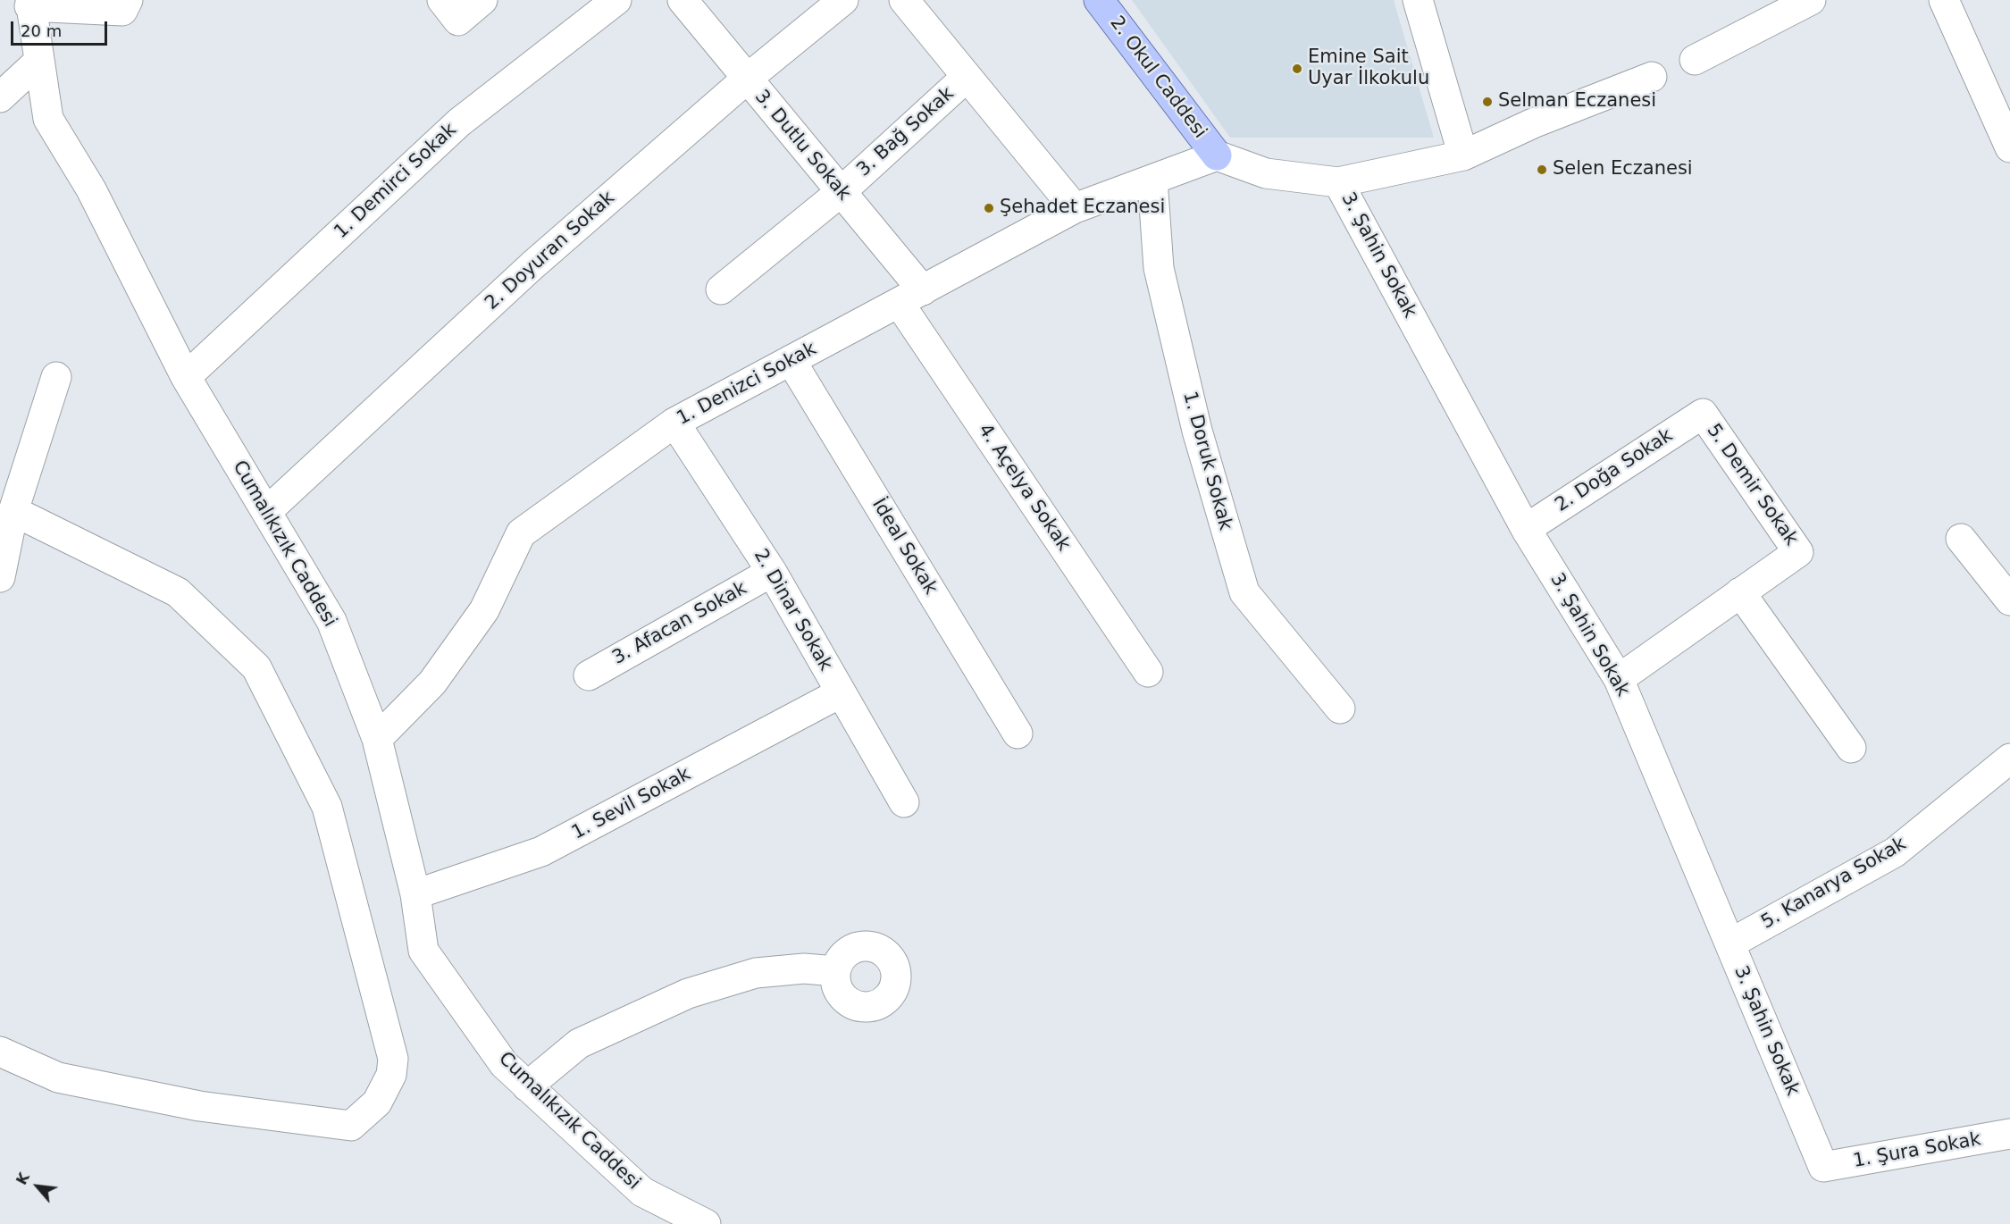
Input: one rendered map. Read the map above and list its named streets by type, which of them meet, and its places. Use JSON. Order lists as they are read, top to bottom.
{
  "streets": {
    "main road": ["2. Okul Caddesi"],
    "street": [
      "3. Bağ Sokak",
      "3. Dutlu Sokak",
      "1. Demirci Sokak",
      "2. Doyuran Sokak",
      "3. Şahin Sokak",
      "1. Denizci Sokak",
      "1. Doruk Sokak",
      "2. Doğa Sokak",
      "5. Demir Sokak",
      "4. Açelya Sokak",
      "Cumalıkızık Caddesi",
      "İdeal Sokak",
      "2. Dinar Sokak",
      "3. Afacan Sokak",
      "1. Sevil Sokak",
      "5. Kanarya Sokak",
      "1. Şura Sokak"
    ]
  },
  "crossings": [
    ["2. Okul Caddesi", "1. Denizci Sokak"],
    ["3. Bağ Sokak", "3. Dutlu Sokak"],
    ["3. Dutlu Sokak", "2. Doyuran Sokak"],
    ["3. Dutlu Sokak", "1. Denizci Sokak"],
    ["3. Dutlu Sokak", "4. Açelya Sokak"],
    ["1. Demirci Sokak", "Cumalıkızık Caddesi"],
    ["2. Doyuran Sokak", "Cumalıkızık Caddesi"],
    ["3. Şahin Sokak", "2. Doğa Sokak"],
    ["3. Şahin Sokak", "5. Demir Sokak"],
    ["3. Şahin Sokak", "5. Kanarya Sokak"],
    ["3. Şahin Sokak", "1. Şura Sokak"],
    ["1. Denizci Sokak", "1. Doruk Sokak"],
    ["1. Denizci Sokak", "4. Açelya Sokak"],
    ["1. Denizci Sokak", "Cumalıkızık Caddesi"],
    ["1. Denizci Sokak", "İdeal Sokak"],
    ["1. Denizci Sokak", "2. Dinar Sokak"],
    ["2. Doğa Sokak", "5. Demir Sokak"],
    ["Cumalıkızık Caddesi", "1. Sevil Sokak"],
    ["2. Dinar Sokak", "3. Afacan Sokak"],
    ["2. Dinar Sokak", "1. Sevil Sokak"]
  ],
  "places": [
    "Emine Sait Uyar İlkokulu",
    "Selman Eczanesi",
    "Selen Eczanesi",
    "Şehadet Eczanesi"
  ],
  "scale_bar": "20 m",
  "north": "top left"
}
